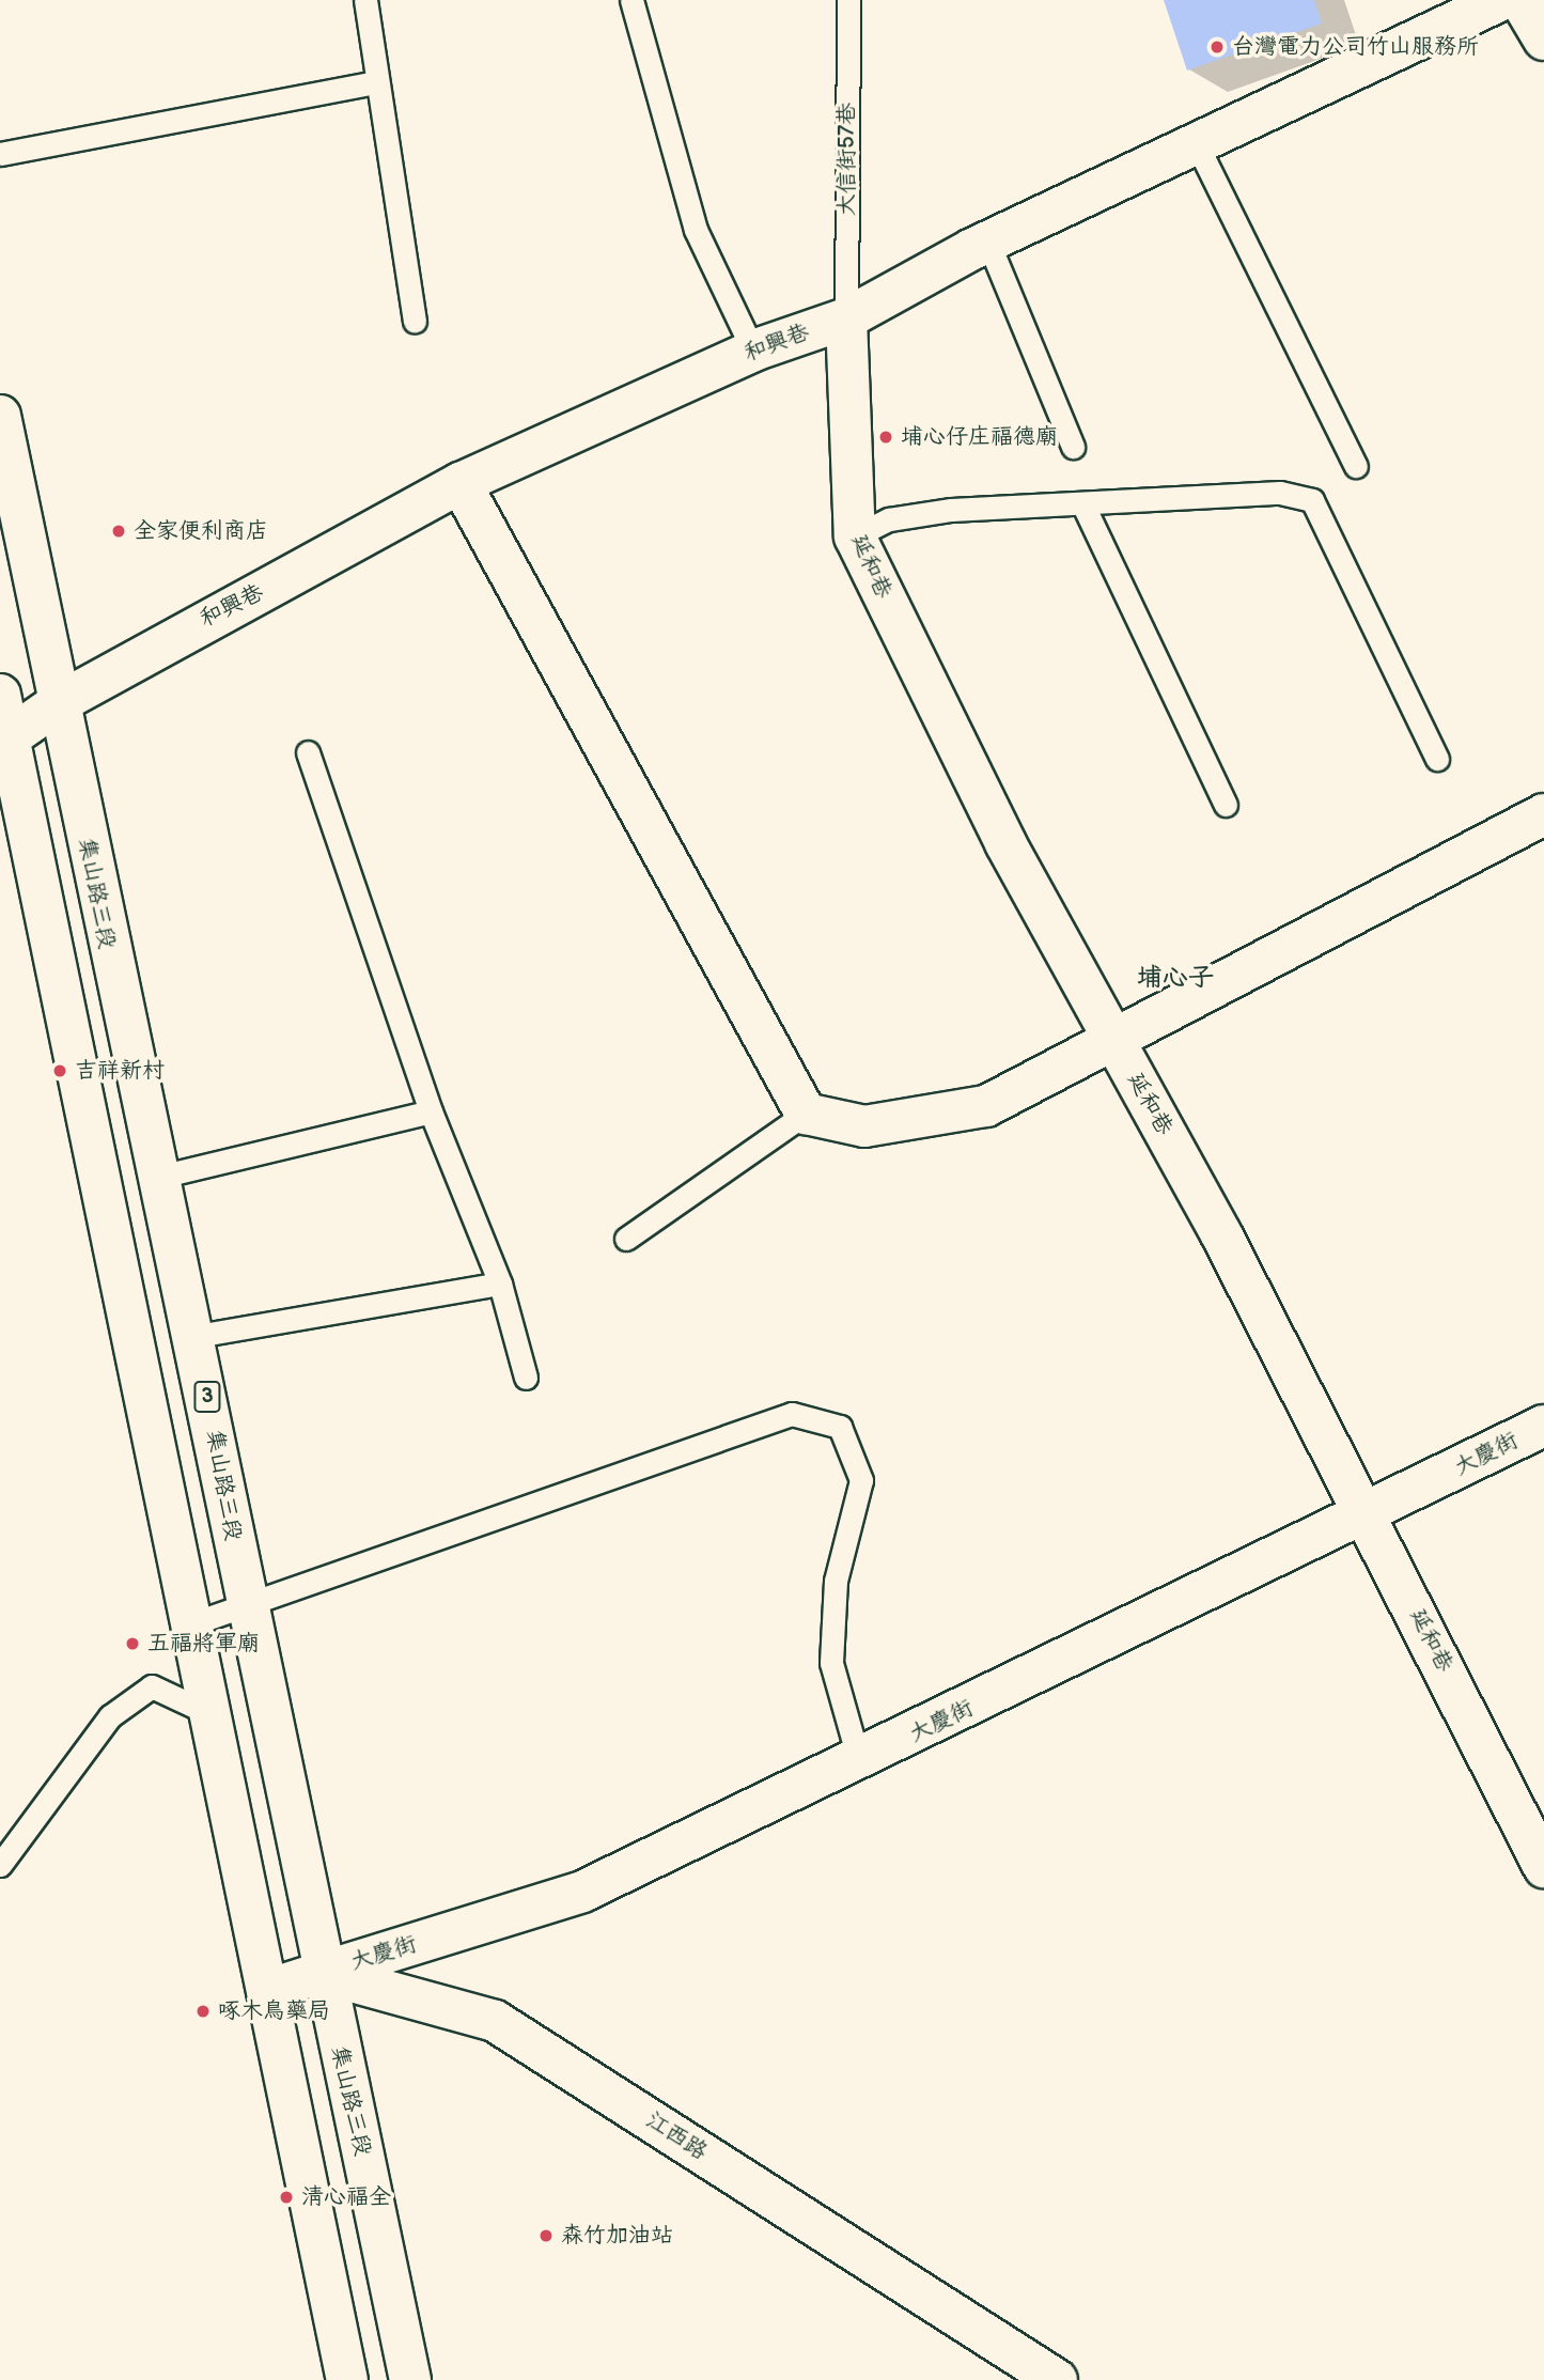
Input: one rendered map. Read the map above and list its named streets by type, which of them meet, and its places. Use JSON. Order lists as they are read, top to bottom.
{
  "streets": {
    "street": [
      "和興巷",
      "延和巷",
      "集山路三段",
      "3",
      "大慶街",
      "江西路"
    ],
    "lane": ["大信街57巷"]
  },
  "crossings": [
    ["大信街57巷", "和興巷"],
    ["大信街57巷", "延和巷"],
    ["和興巷", "延和巷"],
    ["和興巷", "集山路三段"],
    ["延和巷", "大慶街"],
    ["集山路三段", "大慶街"],
    ["集山路三段", "江西路"],
    ["大慶街", "江西路"]
  ],
  "districts": ["埔心子"],
  "places": [
    "台灣電力公司竹山服務所",
    "埔心仔庄福德廟",
    "全家便利商店",
    "吉祥新村",
    "五福將軍廟",
    "啄木鳥藥局",
    "清心福全",
    "森竹加油站"
  ]
}
